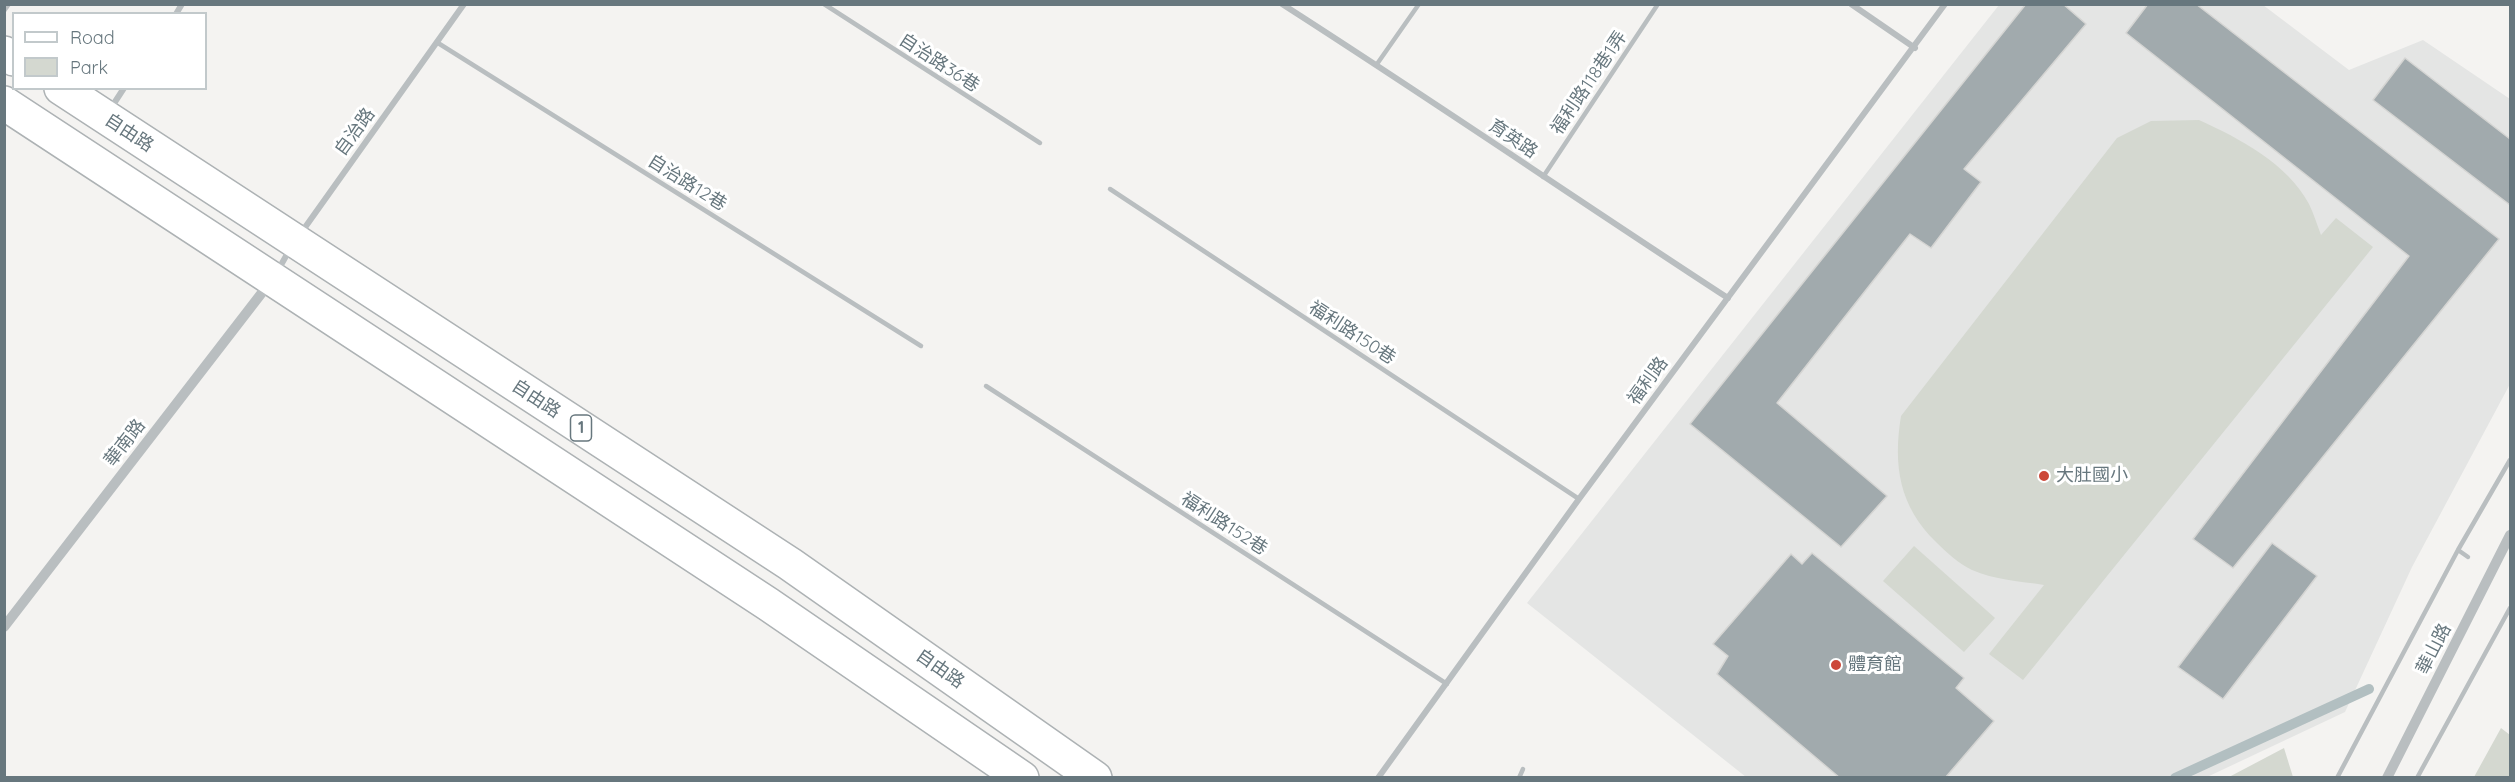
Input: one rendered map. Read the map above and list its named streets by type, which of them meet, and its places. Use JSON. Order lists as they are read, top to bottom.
{
  "streets": {
    "main road": ["自由路", "1"],
    "street": [
      "自治路",
      "育英路",
      "福利路",
      "華南路",
      "華山路"
    ],
    "lane": [
      "自治路36巷",
      "福利路118巷1弄",
      "自治路12巷",
      "福利路150巷",
      "福利路152巷"
    ]
  },
  "crossings": [
    ["福利路118巷1弄", "育英路"],
    ["自治路", "自由路"],
    ["自治路", "自治路12巷"],
    ["自治路", "華南路"],
    ["育英路", "福利路"],
    ["福利路150巷", "福利路"],
    ["福利路", "福利路152巷"]
  ],
  "places": ["大肚國小", "體育館"],
  "legend": ["Road", "Park"]
}
